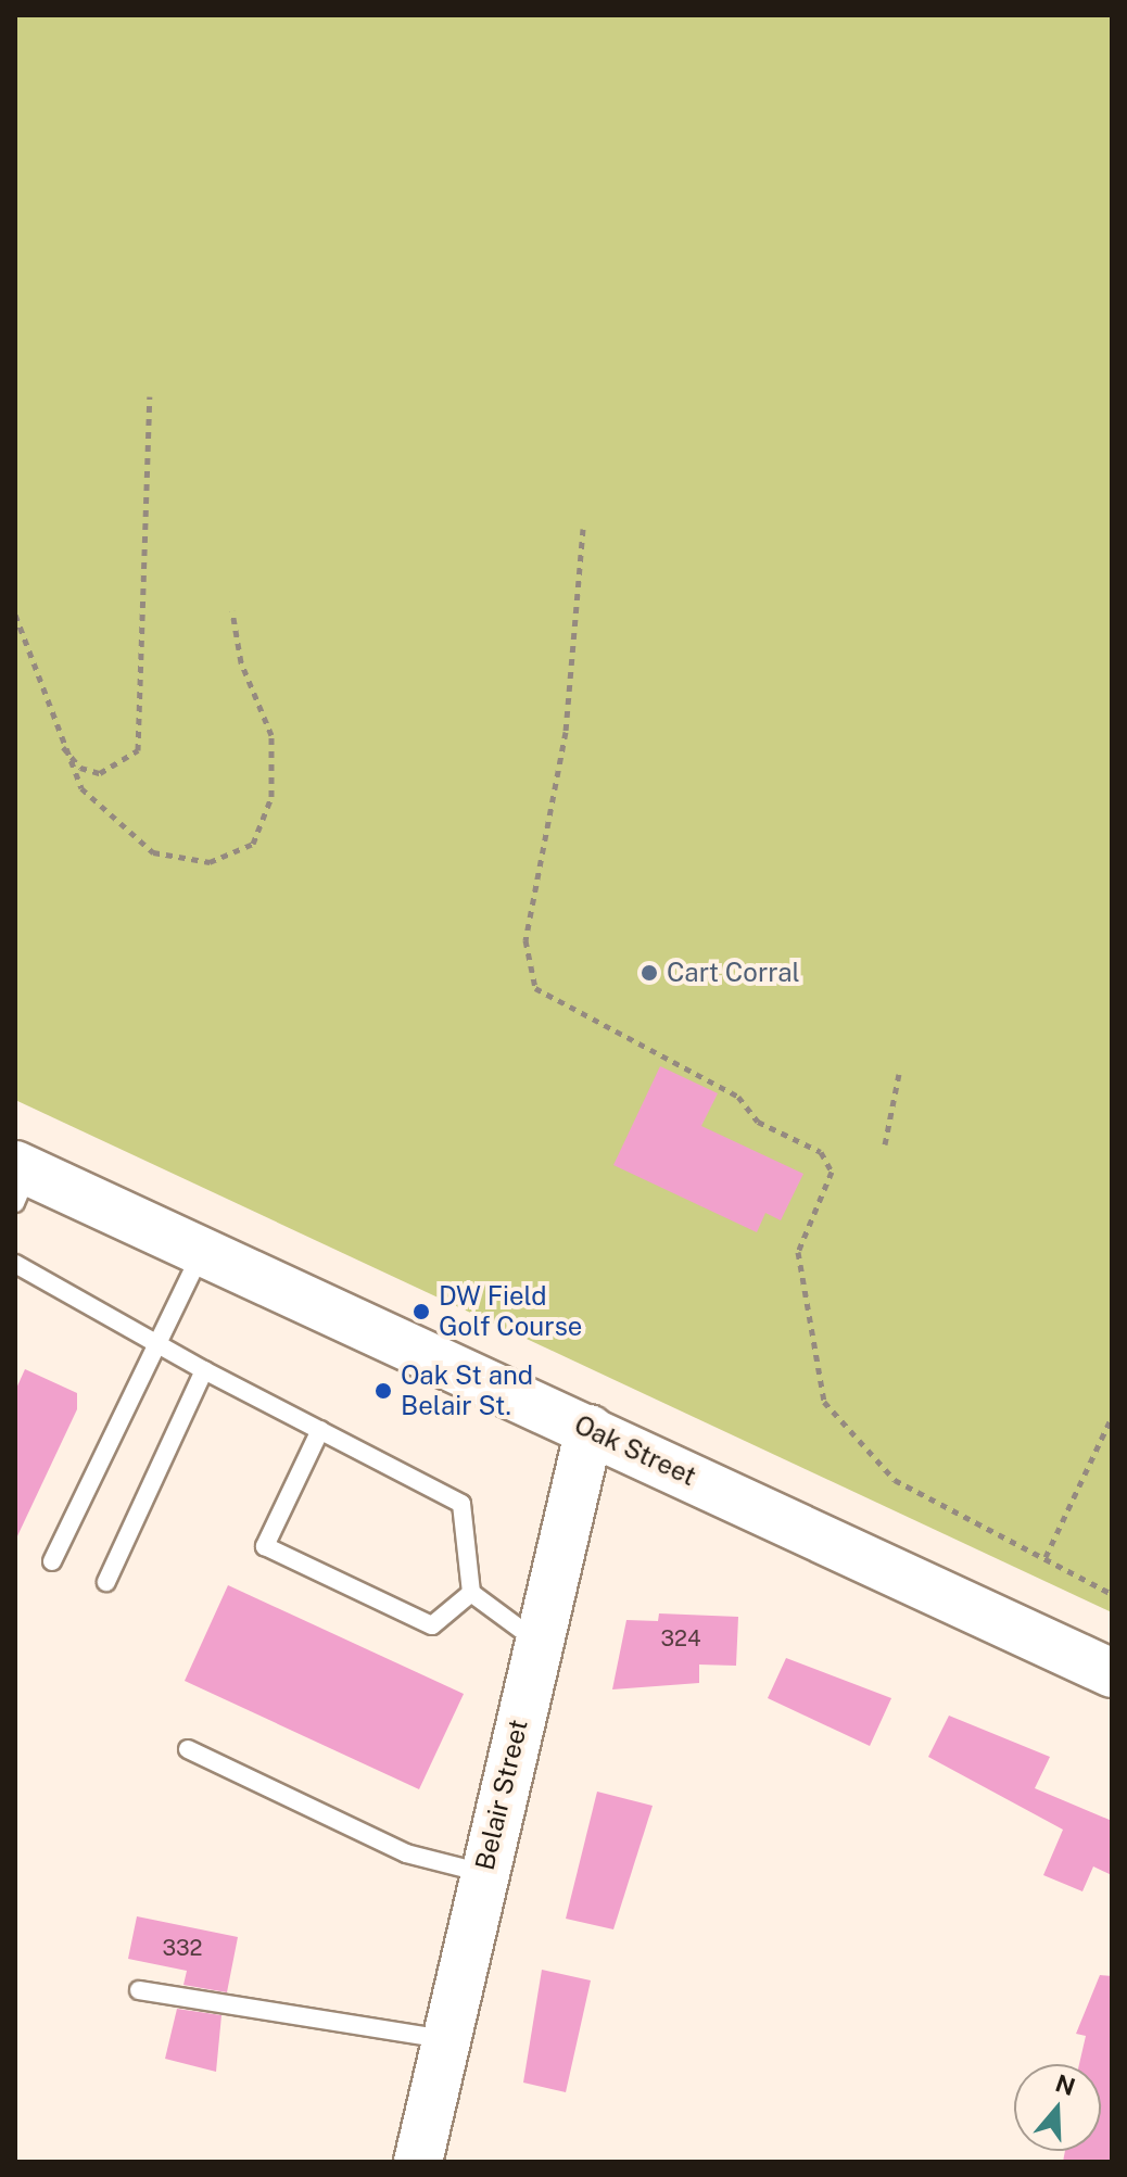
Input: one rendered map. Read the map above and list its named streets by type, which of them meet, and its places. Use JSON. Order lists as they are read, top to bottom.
{
  "streets": {
    "main road": ["Oak Street", "Belair Street"]
  },
  "crossings": [
    ["Oak Street", "Belair Street"]
  ],
  "places": ["Cart Corral", "DW Field Golf Course", "Oak St and Belair St."],
  "house_numbers": ["324", "332"],
  "north": "top"
}
